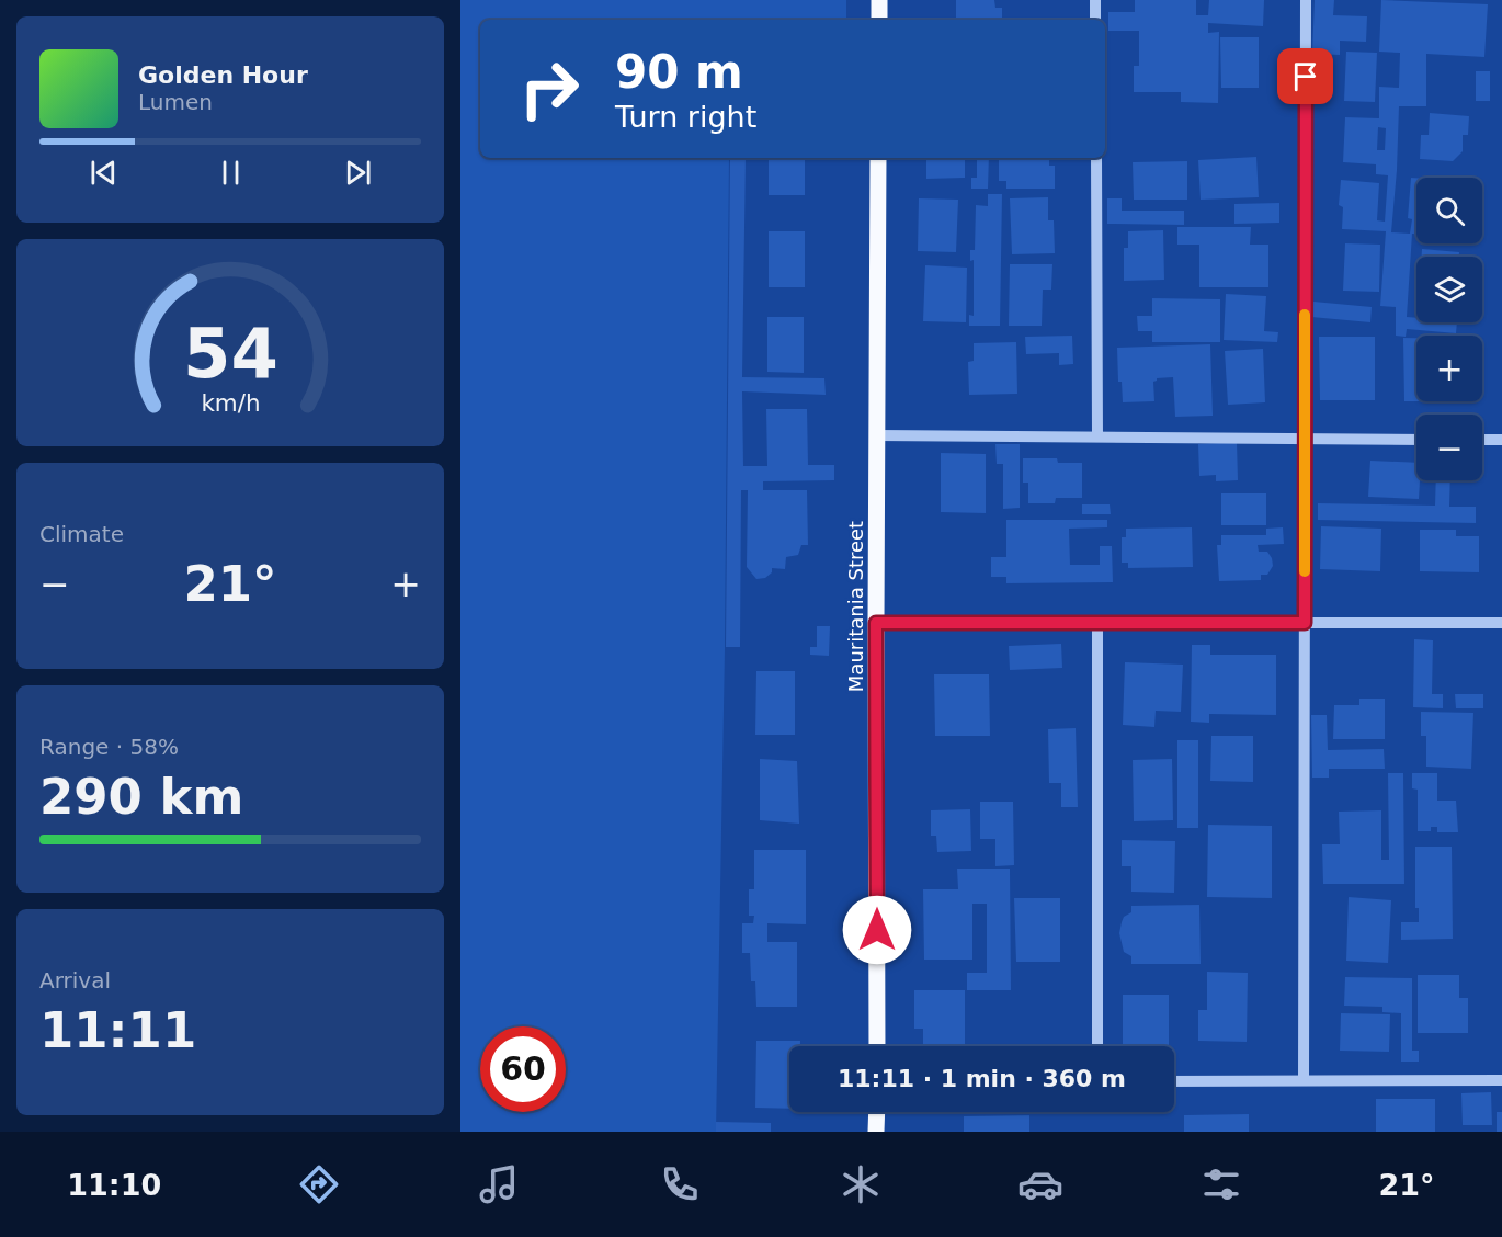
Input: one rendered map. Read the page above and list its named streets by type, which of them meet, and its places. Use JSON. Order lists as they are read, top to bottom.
{
  "streets": {
    "main road": ["Mauritania Street"]
  },
  "page": {
    "turn": ["90 m", "Turn right"],
    "song": ["Golden Hour", "Lumen"],
    "map_buttons": ["+", "−"],
    "tile": [
      "Climate",
      ["Range · 58%", "290 km"],
      ["Arrival", "11:11"]
    ],
    "heat": ["−", "21°", "+"],
    "limit": "60",
    "trip": "11:11 · 1 min · 360 m",
    "tabs": ["11:10", "21°"],
    "gauge": ["54", "km/h"]
  }
}
